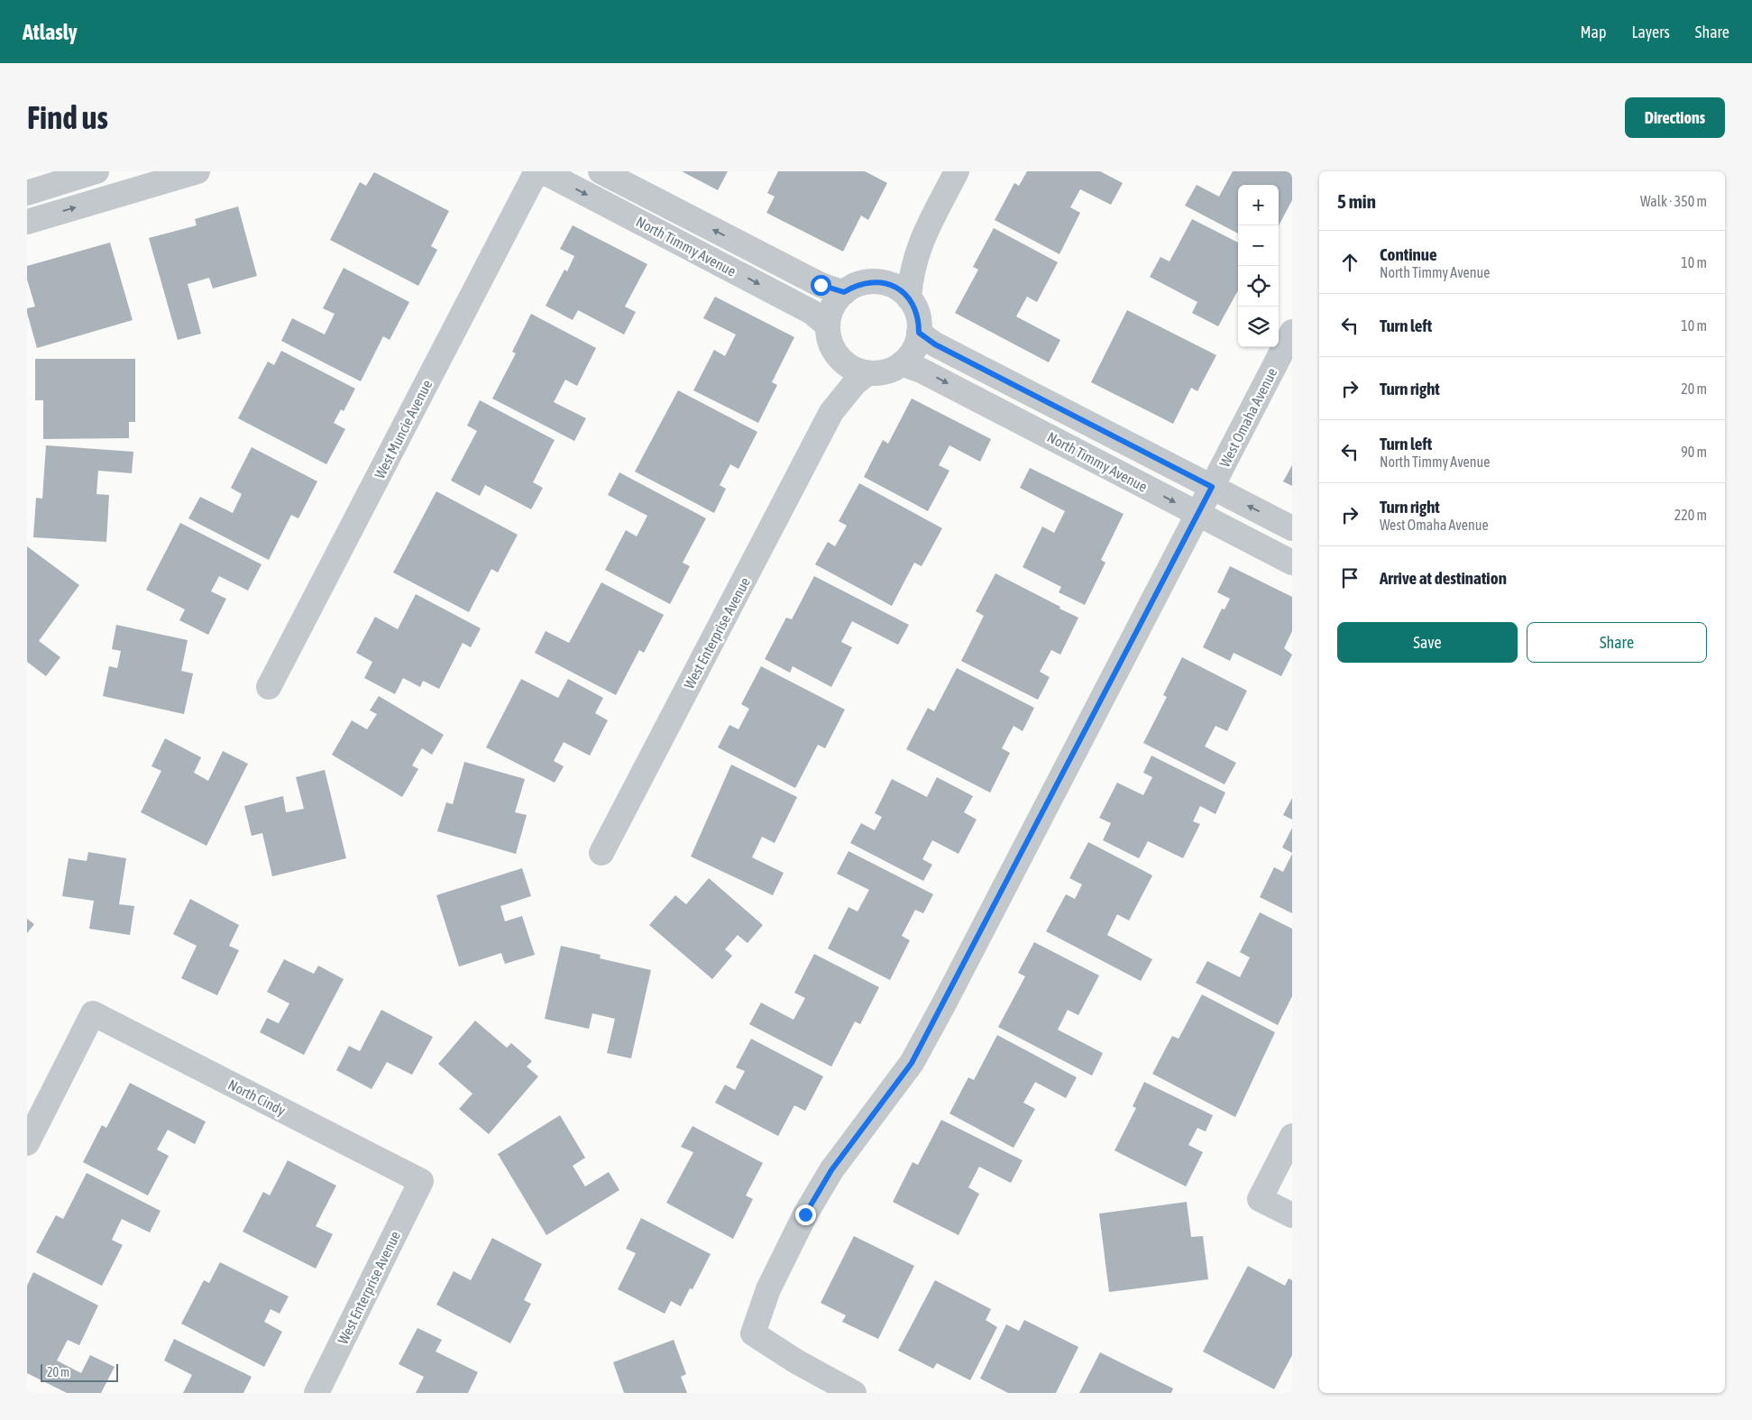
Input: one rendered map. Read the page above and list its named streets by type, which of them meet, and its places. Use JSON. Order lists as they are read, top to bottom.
{
  "streets": {
    "street": [
      "North Timmy Avenue",
      "West Omaha Avenue",
      "West Muncie Avenue",
      "West Enterprise Avenue",
      "North Cindy"
    ]
  },
  "crossings": [
    ["North Timmy Avenue", "West Omaha Avenue"],
    ["North Timmy Avenue", "West Enterprise Avenue"],
    ["West Enterprise Avenue", "North Cindy"]
  ],
  "scale_bar": "20 m",
  "page": {
    "header": "Atlasly",
    "nav": ["Map", "Layers", "Share"],
    "buttons": [
      "Directions",
      ["Save", "Share"]
    ],
    "title": "Find us",
    "heading": ["5 min", "Walk · 350 m"],
    "map_buttons": ["+", "−"],
    "list": [
      ["Continue", "North Timmy Avenue", "10 m"],
      ["Turn left", "10 m"],
      ["Turn right", "20 m"],
      ["Turn left", "North Timmy Avenue", "90 m"],
      ["Turn right", "West Omaha Avenue", "220 m"],
      "Arrive at destination"
    ],
    "scale": "20 m"
  }
}
